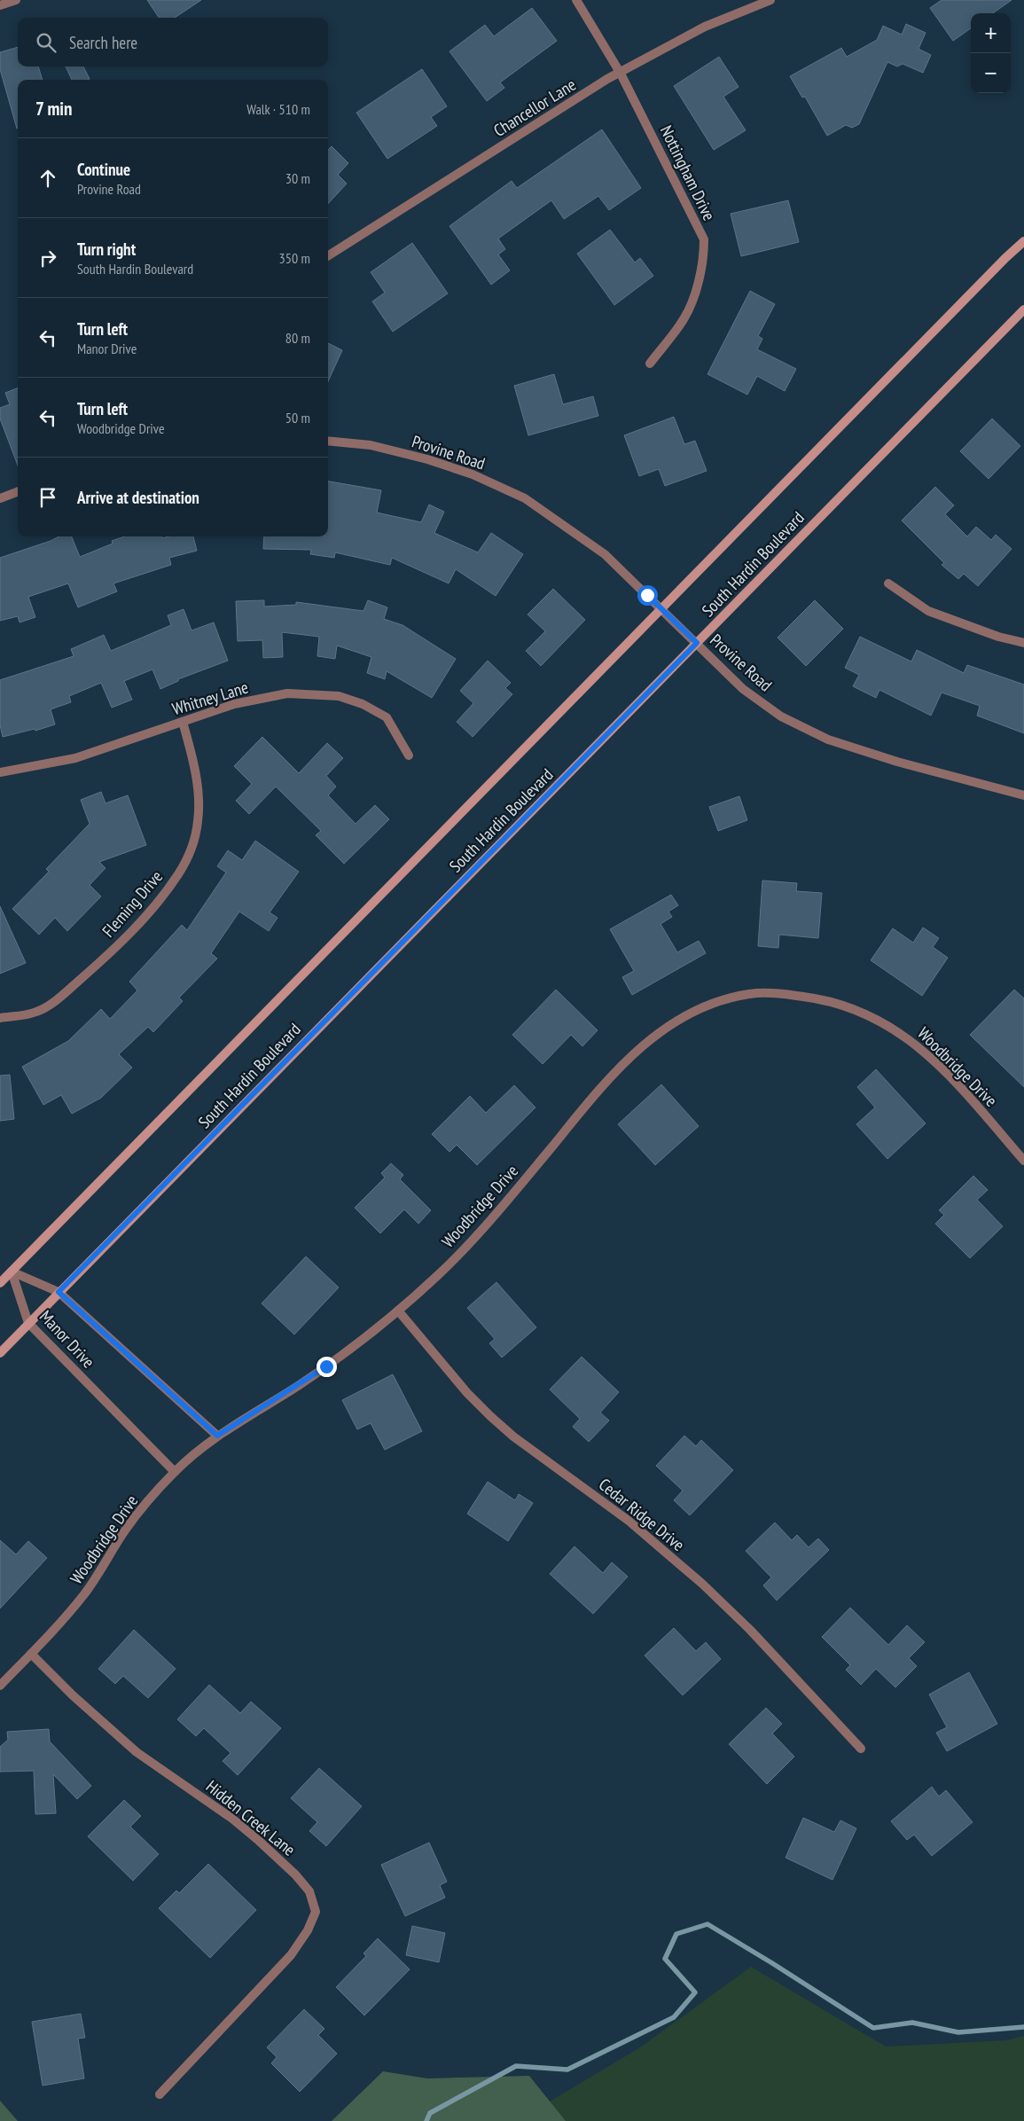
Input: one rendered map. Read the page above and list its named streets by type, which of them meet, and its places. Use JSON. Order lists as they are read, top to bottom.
{
  "streets": {
    "main road": ["South Hardin Boulevard"],
    "street": [
      "Chancellor Lane",
      "Nottingham Drive",
      "Provine Road",
      "Whitney Lane",
      "Fleming Drive",
      "Woodbridge Drive",
      "Manor Drive",
      "Cedar Ridge Drive",
      "Hidden Creek Lane"
    ]
  },
  "crossings": [
    ["Chancellor Lane", "Nottingham Drive"],
    ["Provine Road", "South Hardin Boulevard"],
    ["South Hardin Boulevard", "Manor Drive"],
    ["Whitney Lane", "Fleming Drive"],
    ["Woodbridge Drive", "Manor Drive"],
    ["Woodbridge Drive", "Cedar Ridge Drive"],
    ["Woodbridge Drive", "Hidden Creek Lane"]
  ],
  "page": {
    "map_buttons": ["+", "−"],
    "search": "Search here",
    "heading": ["7 min", "Walk · 510 m"],
    "list": [
      ["Continue", "Provine Road", "30 m"],
      ["Turn right", "South Hardin Boulevard", "350 m"],
      ["Turn left", "Manor Drive", "80 m"],
      ["Turn left", "Woodbridge Drive", "50 m"],
      "Arrive at destination"
    ]
  }
}
